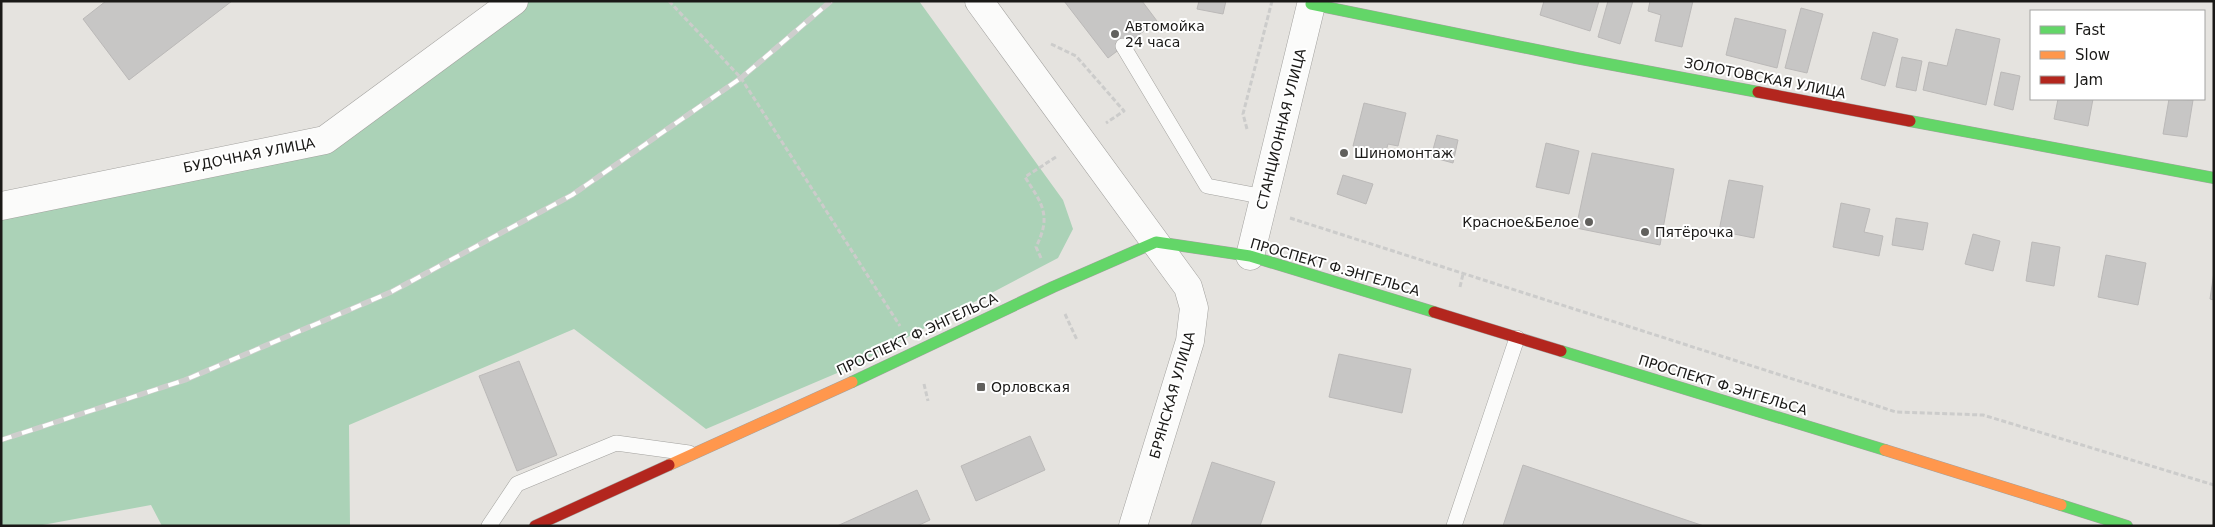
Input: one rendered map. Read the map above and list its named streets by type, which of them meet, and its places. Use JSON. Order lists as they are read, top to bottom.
{
  "streets": {
    "street": [
      "ЗОЛОТОВСКАЯ УЛИЦА",
      "СТАНЦИОННАЯ УЛИЦА",
      "БУДОЧНАЯ УЛИЦА",
      "ПРОСПЕКТ Ф.ЭНГЕЛЬСА",
      "БРЯНСКАЯ УЛИЦА"
    ]
  },
  "crossings": [
    ["ЗОЛОТОВСКАЯ УЛИЦА", "СТАНЦИОННАЯ УЛИЦА"],
    ["СТАНЦИОННАЯ УЛИЦА", "ПРОСПЕКТ Ф.ЭНГЕЛЬСА"],
    ["ПРОСПЕКТ Ф.ЭНГЕЛЬСА", "БРЯНСКАЯ УЛИЦА"]
  ],
  "places": {
    "other": [
      "Автомойка 24 часа",
      "Шиномонтаж",
      "Красное&Белое",
      "Пятёрочка"
    ],
    "transit": ["Орловская"]
  },
  "legend": ["Fast", "Slow", "Jam"]
}
